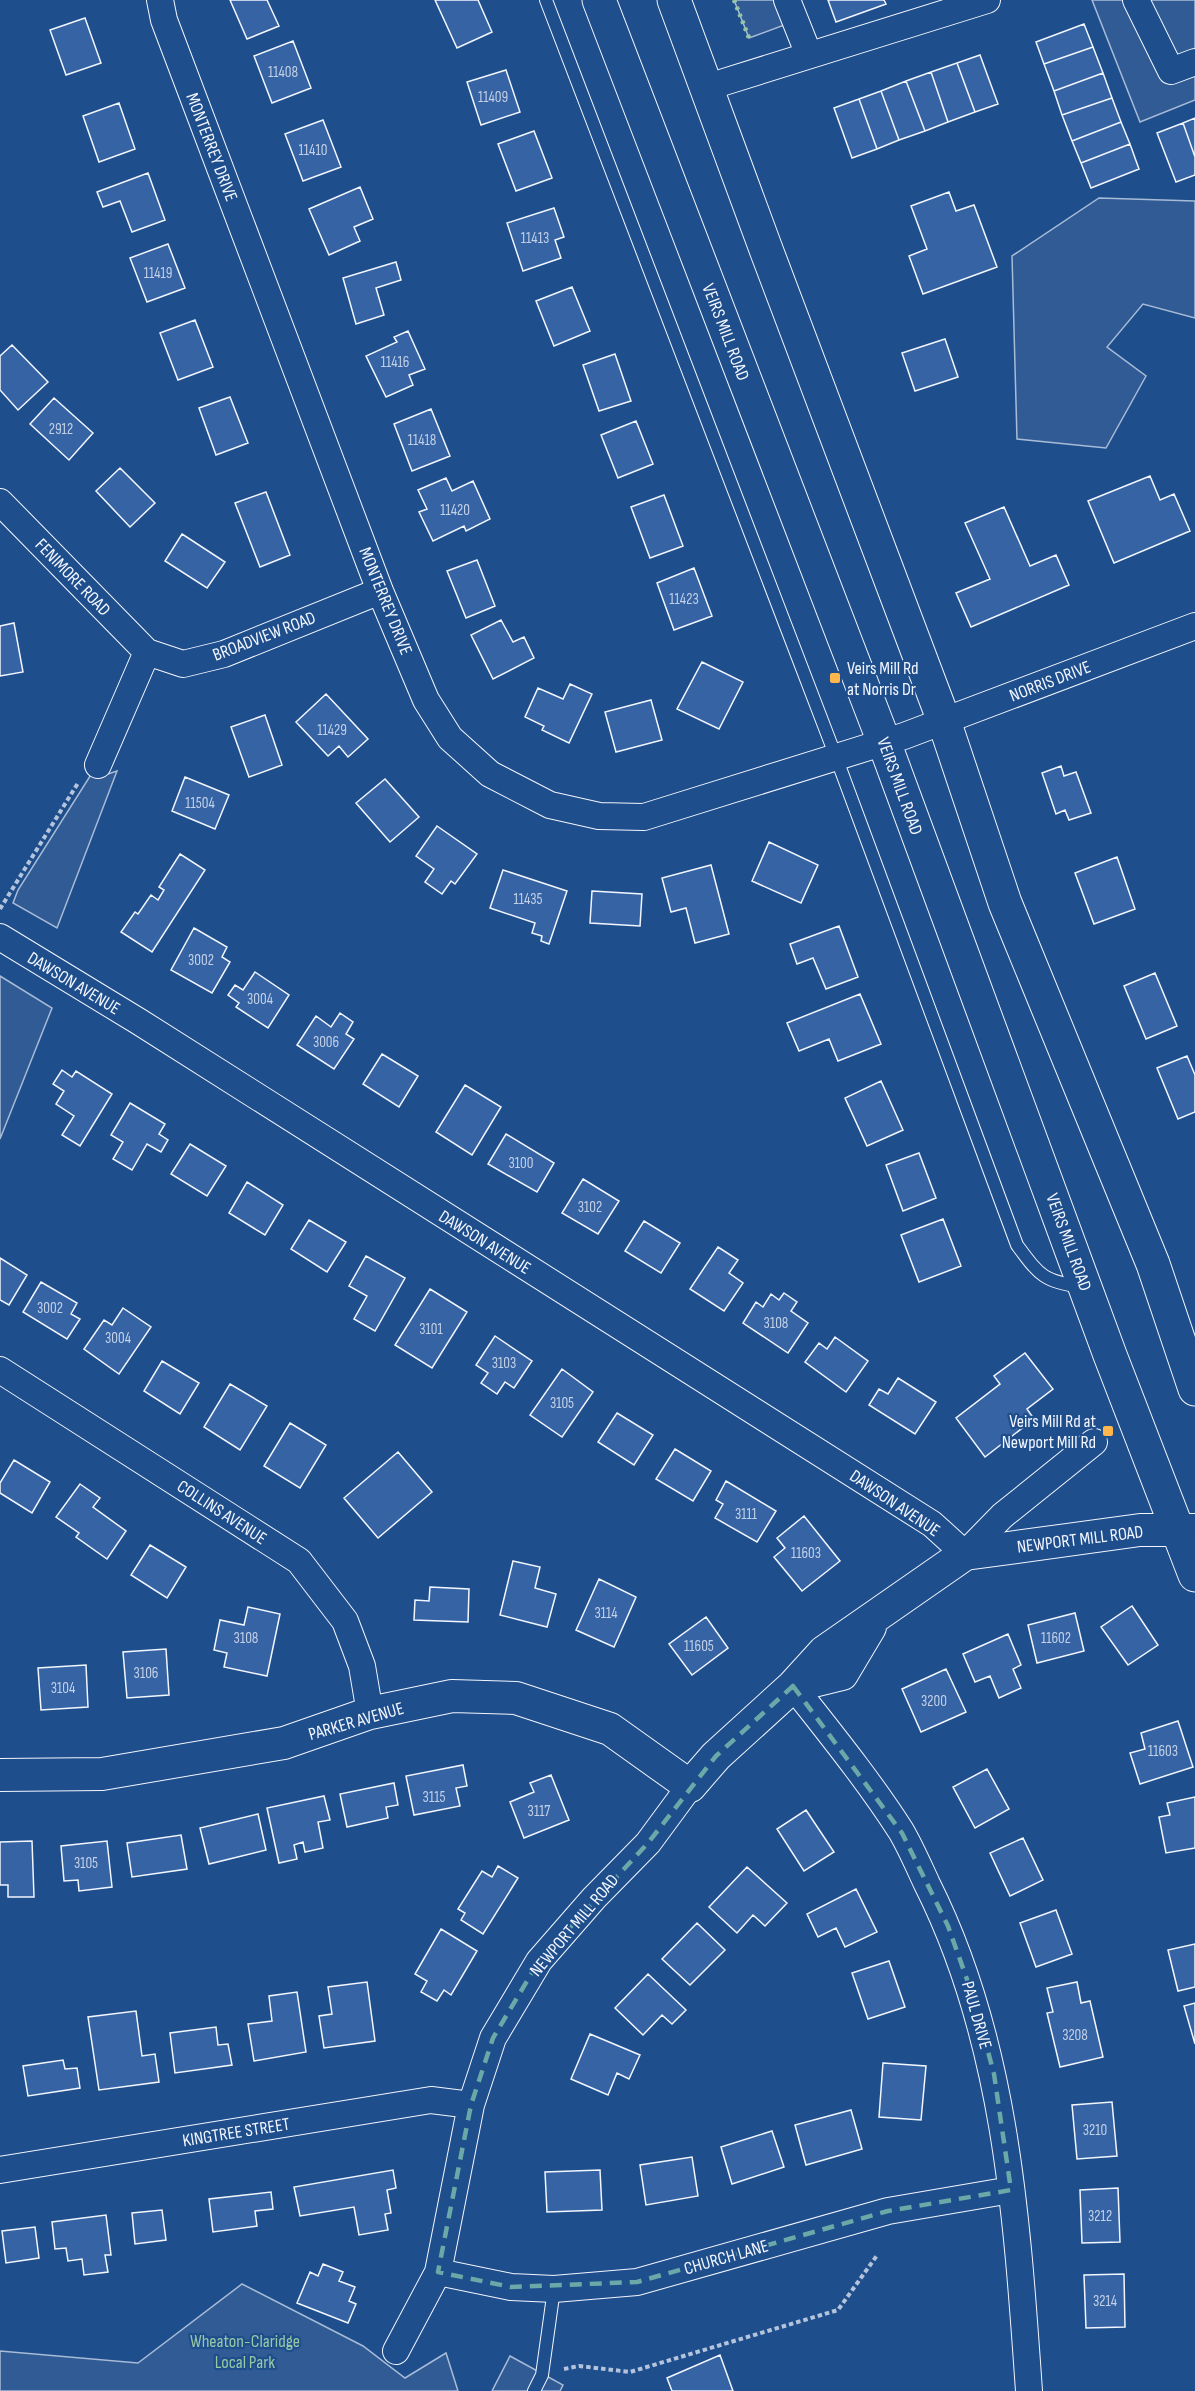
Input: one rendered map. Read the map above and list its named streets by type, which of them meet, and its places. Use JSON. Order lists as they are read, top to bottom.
{
  "streets": {
    "main road": ["VEIRS MILL ROAD"],
    "street": [
      "MONTERREY DRIVE",
      "FENIMORE ROAD",
      "BROADVIEW ROAD",
      "NORRIS DRIVE",
      "DAWSON AVENUE",
      "COLLINS AVENUE",
      "NEWPORT MILL ROAD",
      "PARKER AVENUE",
      "PAUL DRIVE",
      "KINGTREE STREET",
      "CHURCH LANE"
    ]
  },
  "crossings": [
    ["MONTERREY DRIVE", "VEIRS MILL ROAD"],
    ["MONTERREY DRIVE", "BROADVIEW ROAD"],
    ["MONTERREY DRIVE", "NORRIS DRIVE"],
    ["VEIRS MILL ROAD", "NORRIS DRIVE"],
    ["VEIRS MILL ROAD", "NEWPORT MILL ROAD"],
    ["FENIMORE ROAD", "BROADVIEW ROAD"],
    ["DAWSON AVENUE", "NEWPORT MILL ROAD"],
    ["COLLINS AVENUE", "PARKER AVENUE"],
    ["NEWPORT MILL ROAD", "PARKER AVENUE"],
    ["NEWPORT MILL ROAD", "PAUL DRIVE"],
    ["NEWPORT MILL ROAD", "KINGTREE STREET"],
    ["NEWPORT MILL ROAD", "CHURCH LANE"],
    ["PAUL DRIVE", "CHURCH LANE"]
  ],
  "parks": ["Wheaton-Claridge Local Park"],
  "places": {
    "transit": ["Veirs Mill Rd at Norris Dr", "Veirs Mill Rd at Newport Mill Rd"]
  },
  "house_numbers": [
    "11408",
    "11409",
    "11410",
    "11413",
    "11419",
    "11416",
    "2912",
    "11418",
    "11420",
    "11423",
    "11429",
    "11504",
    "11435",
    "3002",
    "3004",
    "3006",
    "3100",
    "3102",
    "3002",
    "3108",
    "3101",
    "3004",
    "3103",
    "3105",
    "3111",
    "11603",
    "3114",
    "3108",
    "11602",
    "11605",
    "3106",
    "3104",
    "3200",
    "11603",
    "3115",
    "3117",
    "3105",
    "3208",
    "3210",
    "3212",
    "3214"
  ]
}
